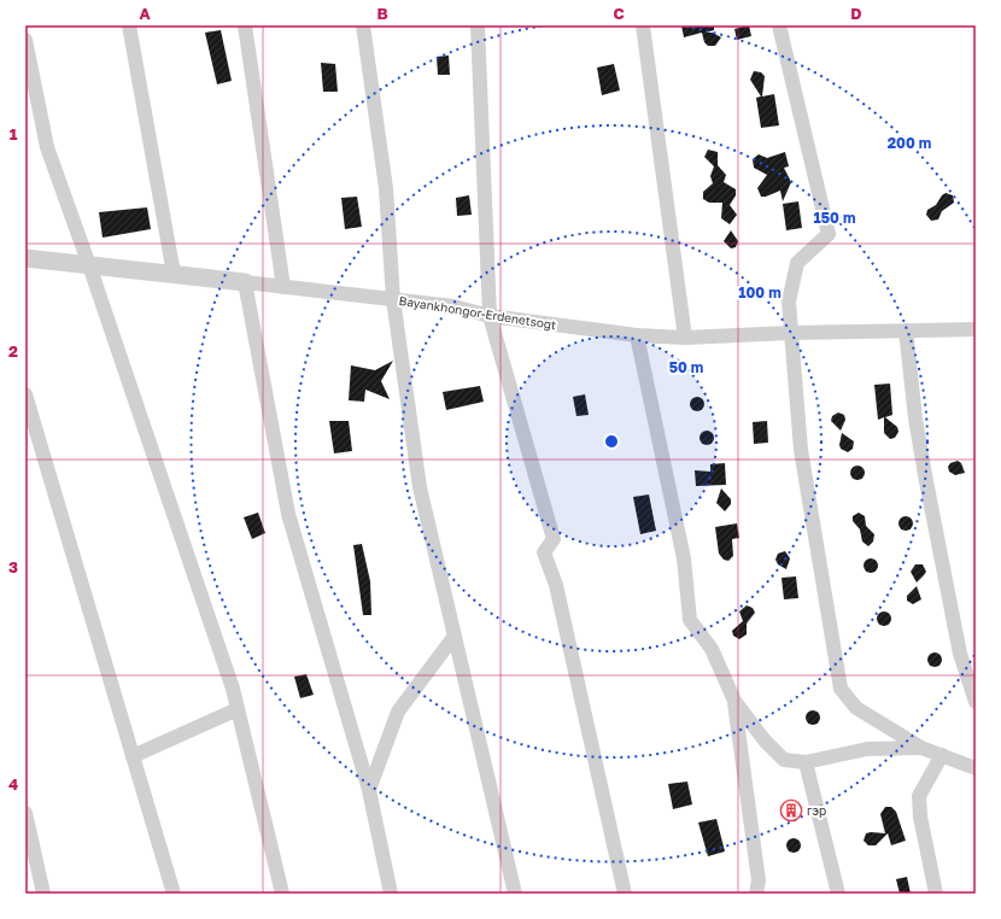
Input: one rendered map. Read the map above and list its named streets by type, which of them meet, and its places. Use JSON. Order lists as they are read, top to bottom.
{
  "streets": {
    "street": ["Bayankhongor-Erdenetsogt"]
  },
  "places": {
    "building": ["гэр"]
  },
  "grid": {
    "columns": [
      "A",
      "B",
      "C",
      "D"
    ],
    "rows": [
      "1",
      "2",
      "3",
      "4"
    ]
  },
  "rings": [
    "200 m",
    "150 m",
    "100 m",
    "50 m"
  ]
}
